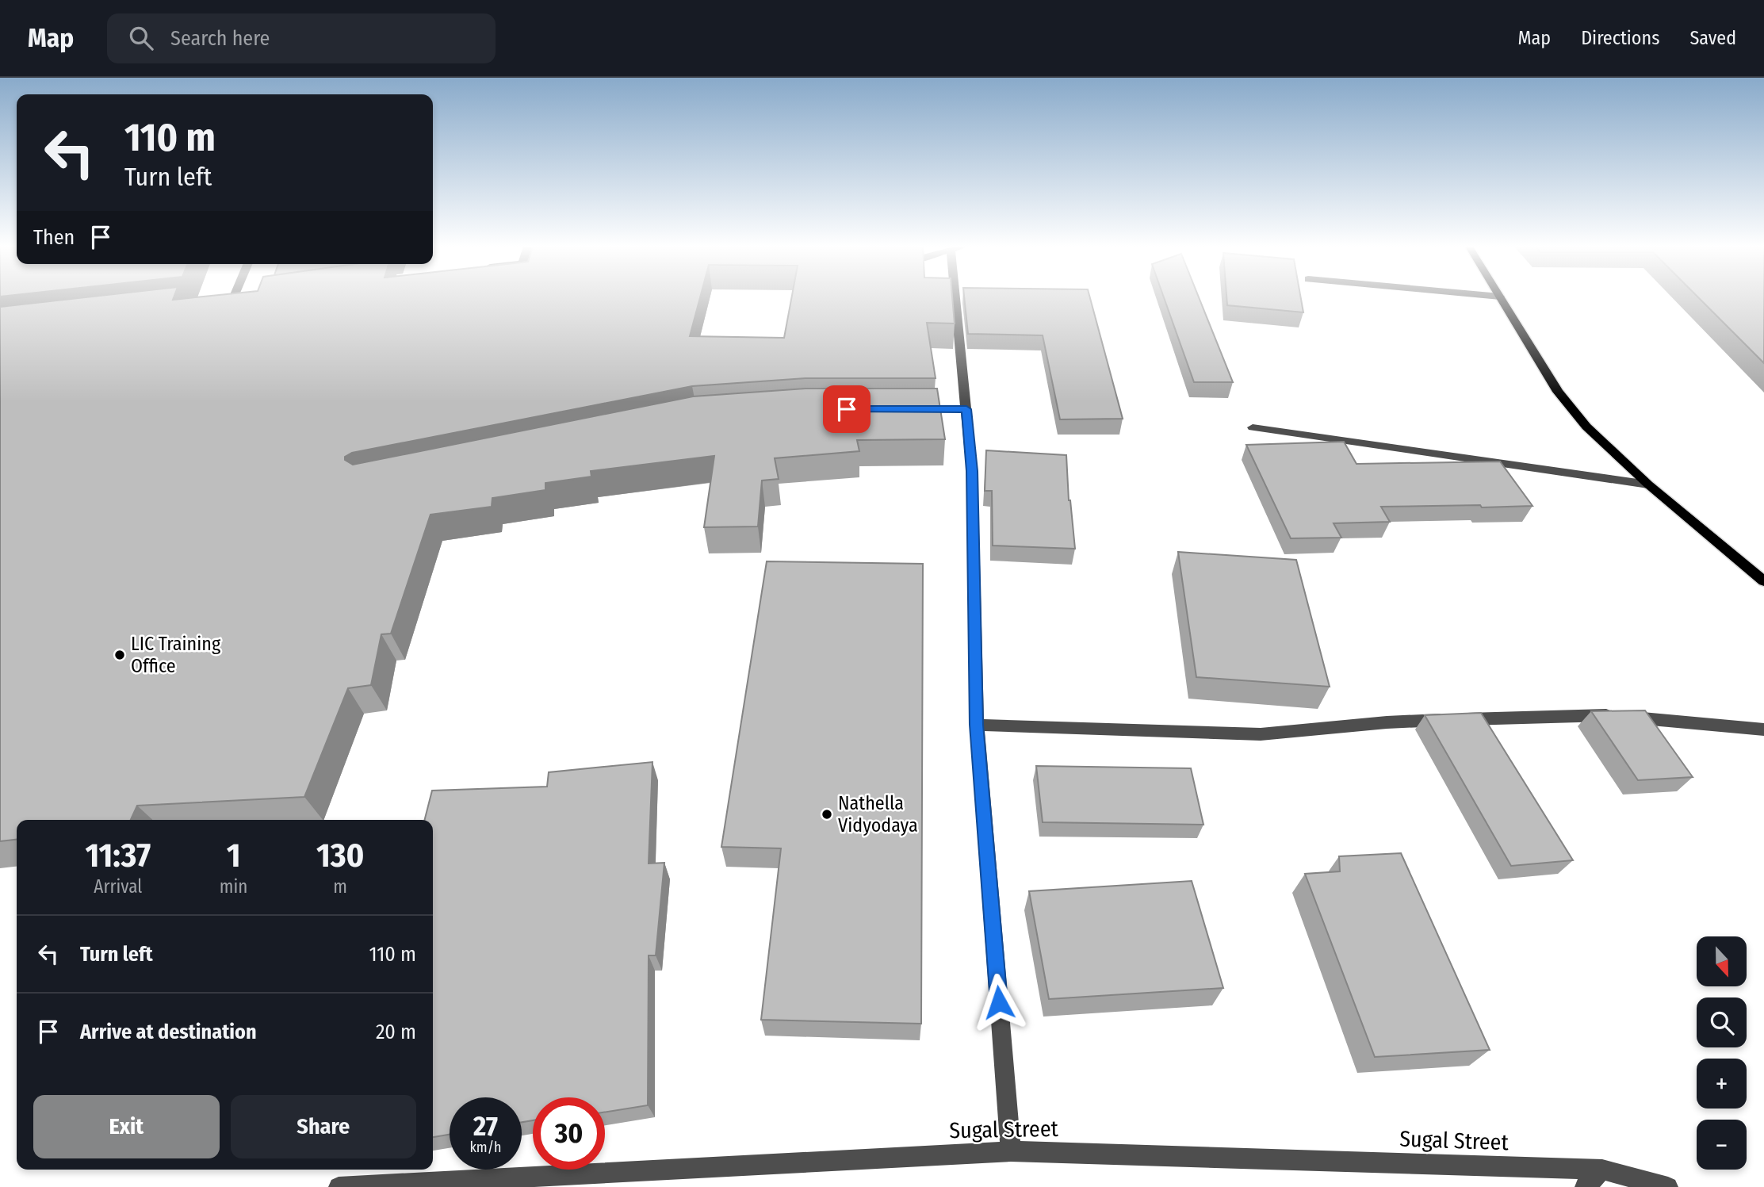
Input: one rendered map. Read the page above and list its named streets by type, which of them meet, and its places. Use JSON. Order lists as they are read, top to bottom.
{
  "streets": {
    "street": ["Sugal Street"]
  },
  "places": ["LIC Training Office", "Nathella Vidyodaya"],
  "north": "bottom",
  "page": {
    "header": "Map",
    "search": "Search here",
    "nav": ["Map", "Directions", "Saved"],
    "turn": ["110 m", "Turn left"],
    "then": "Then",
    "eta": [
      "11:37",
      "Arrival",
      "1",
      "min",
      "130",
      "m"
    ],
    "list": [
      {
        "name": "Turn left",
        "value": "110 m"
      },
      {
        "name": "Arrive at destination",
        "value": "20 m"
      }
    ],
    "map_buttons": ["+", "−"],
    "buttons": ["Exit", "Share"],
    "speed": "27 km/h",
    "limit": "30"
  }
}
